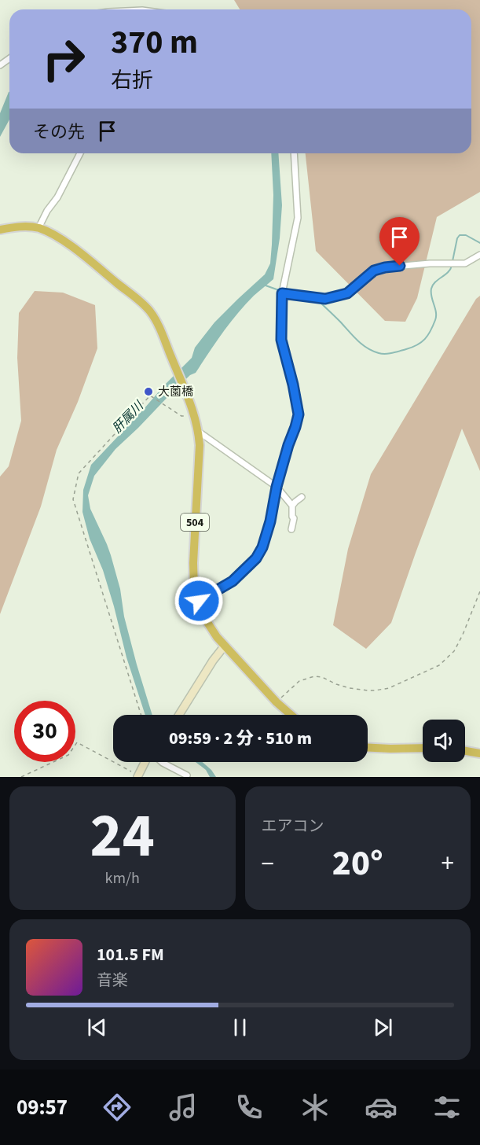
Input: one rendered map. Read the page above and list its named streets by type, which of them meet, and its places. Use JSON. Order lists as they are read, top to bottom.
{
  "streets": {
    "highway": ["504"]
  },
  "water": ["肝属川"],
  "places": ["大薗橋"],
  "page": {
    "turn": ["370 m", "右折"],
    "then": "その先",
    "limit": "30",
    "trip": "09:59 · 2 分 · 510 m",
    "tile": [
      ["24", "km/h"],
      "エアコン"
    ],
    "heat": ["−", "20°", "+"],
    "song": ["101.5 FM", "音楽"],
    "tabs": "09:57"
  }
}
